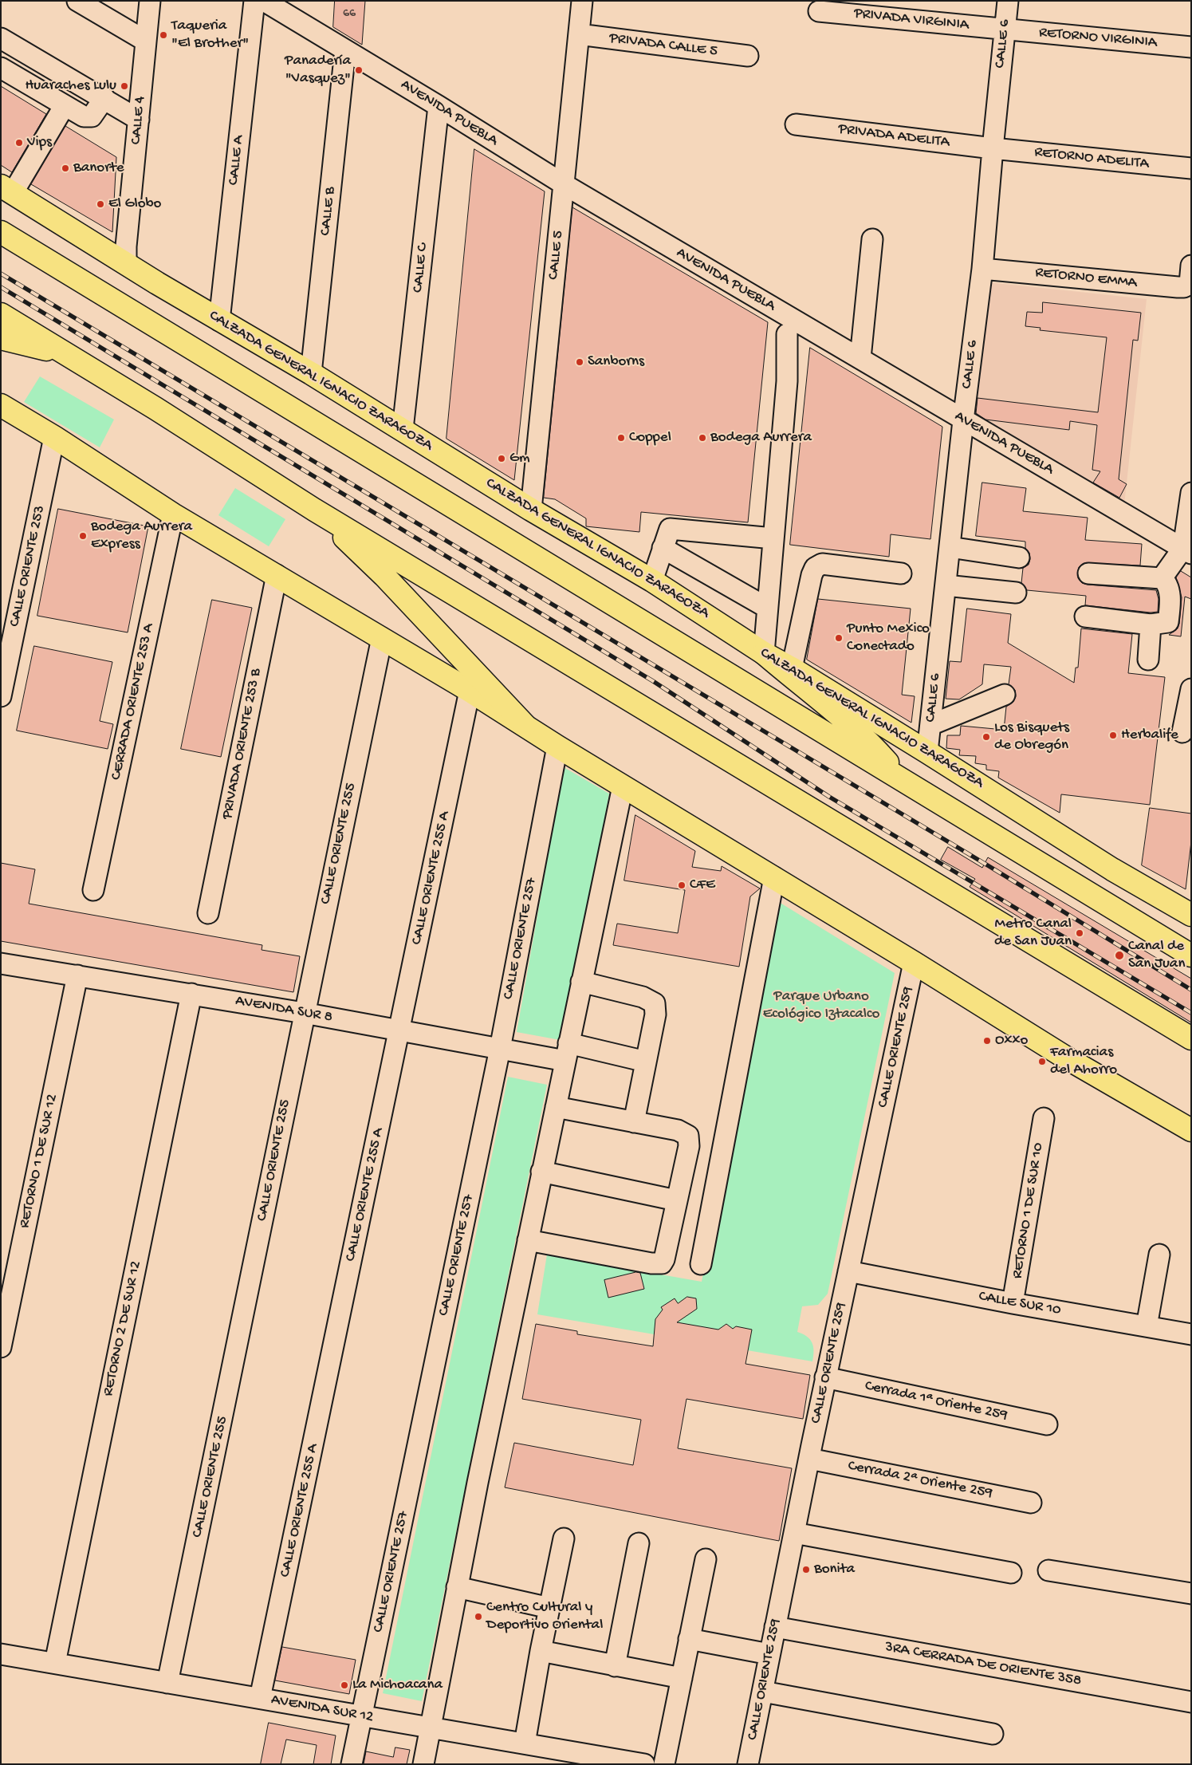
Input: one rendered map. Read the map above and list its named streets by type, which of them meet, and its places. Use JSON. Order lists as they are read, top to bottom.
{
  "streets": {
    "main road": ["CALZADA GENERAL IGNACIO ZARAGOZA"],
    "street": [
      "PRIVADA VIRGINIA",
      "RETORNO VIRGINIA",
      "CALLE 6",
      "PRIVADA CALLE 5",
      "AVENIDA PUEBLA",
      "CALLE 4",
      "PRIVADA ADELITA",
      "RETORNO ADELITA",
      "CALLE A",
      "CALLE B",
      "CALLE 5",
      "CALLE C",
      "RETORNO EMMA",
      "CALLE ORIENTE 253",
      "CERRADA ORIENTE 253 A",
      "PRIVADA ORIENTE 253 B",
      "CALLE ORIENTE 255",
      "CALLE ORIENTE 255 A",
      "CALLE ORIENTE 257",
      "AVENIDA SUR 8",
      "CALLE ORIENTE 259",
      "RETORNO 1 DE SUR 12",
      "RETORNO 1 DE SUR 10",
      "CALLE SUR 10",
      "RETORNO 2 DE SUR 12",
      "Cerrada 1ª Oriente 259",
      "Cerrada 2ª Oriente 259",
      "3RA CERRADA DE ORIENTE 358",
      "AVENIDA SUR 12"
    ]
  },
  "crossings": [
    ["PRIVADA VIRGINIA", "RETORNO VIRGINIA"],
    ["PRIVADA VIRGINIA", "CALLE 6"],
    ["RETORNO VIRGINIA", "CALLE 6"],
    ["CALLE 6", "AVENIDA PUEBLA"],
    ["CALLE 6", "PRIVADA ADELITA"],
    ["CALLE 6", "RETORNO ADELITA"],
    ["CALLE 6", "RETORNO EMMA"],
    ["CALLE 6", "CALZADA GENERAL IGNACIO ZARAGOZA"],
    ["PRIVADA CALLE 5", "CALLE 5"],
    ["AVENIDA PUEBLA", "CALLE B"],
    ["AVENIDA PUEBLA", "CALLE 5"],
    ["AVENIDA PUEBLA", "CALLE C"],
    ["CALLE 4", "CALZADA GENERAL IGNACIO ZARAGOZA"],
    ["PRIVADA ADELITA", "RETORNO ADELITA"],
    ["CALLE A", "CALZADA GENERAL IGNACIO ZARAGOZA"],
    ["CALLE B", "CALZADA GENERAL IGNACIO ZARAGOZA"],
    ["CALLE 5", "CALZADA GENERAL IGNACIO ZARAGOZA"],
    ["CALLE C", "CALZADA GENERAL IGNACIO ZARAGOZA"],
    ["CALLE ORIENTE 255", "AVENIDA SUR 8"],
    ["CALLE ORIENTE 255", "AVENIDA SUR 12"],
    ["CALLE ORIENTE 255 A", "AVENIDA SUR 8"],
    ["CALLE ORIENTE 255 A", "AVENIDA SUR 12"],
    ["CALLE ORIENTE 257", "AVENIDA SUR 8"],
    ["CALLE ORIENTE 257", "AVENIDA SUR 12"],
    ["AVENIDA SUR 8", "RETORNO 1 DE SUR 12"],
    ["AVENIDA SUR 8", "RETORNO 2 DE SUR 12"],
    ["CALLE ORIENTE 259", "CALLE SUR 10"],
    ["CALLE ORIENTE 259", "Cerrada 1ª Oriente 259"],
    ["CALLE ORIENTE 259", "Cerrada 2ª Oriente 259"],
    ["CALLE ORIENTE 259", "3RA CERRADA DE ORIENTE 358"],
    ["RETORNO 1 DE SUR 10", "CALLE SUR 10"],
    ["RETORNO 2 DE SUR 12", "AVENIDA SUR 12"]
  ],
  "parks": ["Parque Urbano Ecológico Iztacalco"],
  "places": [
    "Taqueria \"El Brother\"",
    "Panadería \"Vasquez\"",
    "Huaraches Lulu",
    "Vips",
    "Banorte",
    "El Globo",
    "Sanborns",
    "Coppel",
    "Bodega Aurrera",
    "Gm",
    "Bodega Aurrera Express",
    "Punto Mexico Conectado",
    "Herbalife",
    "Los Bisquets de Obregón",
    "CFE",
    "Metro Canal de San Juan",
    "Canal de San Juan",
    "Oxxo",
    "Farmacias del Ahorro",
    "Bonita",
    "Centro Cultural y Deportivo Oriental",
    "La Michoacana"
  ],
  "house_numbers": ["66"]
}
